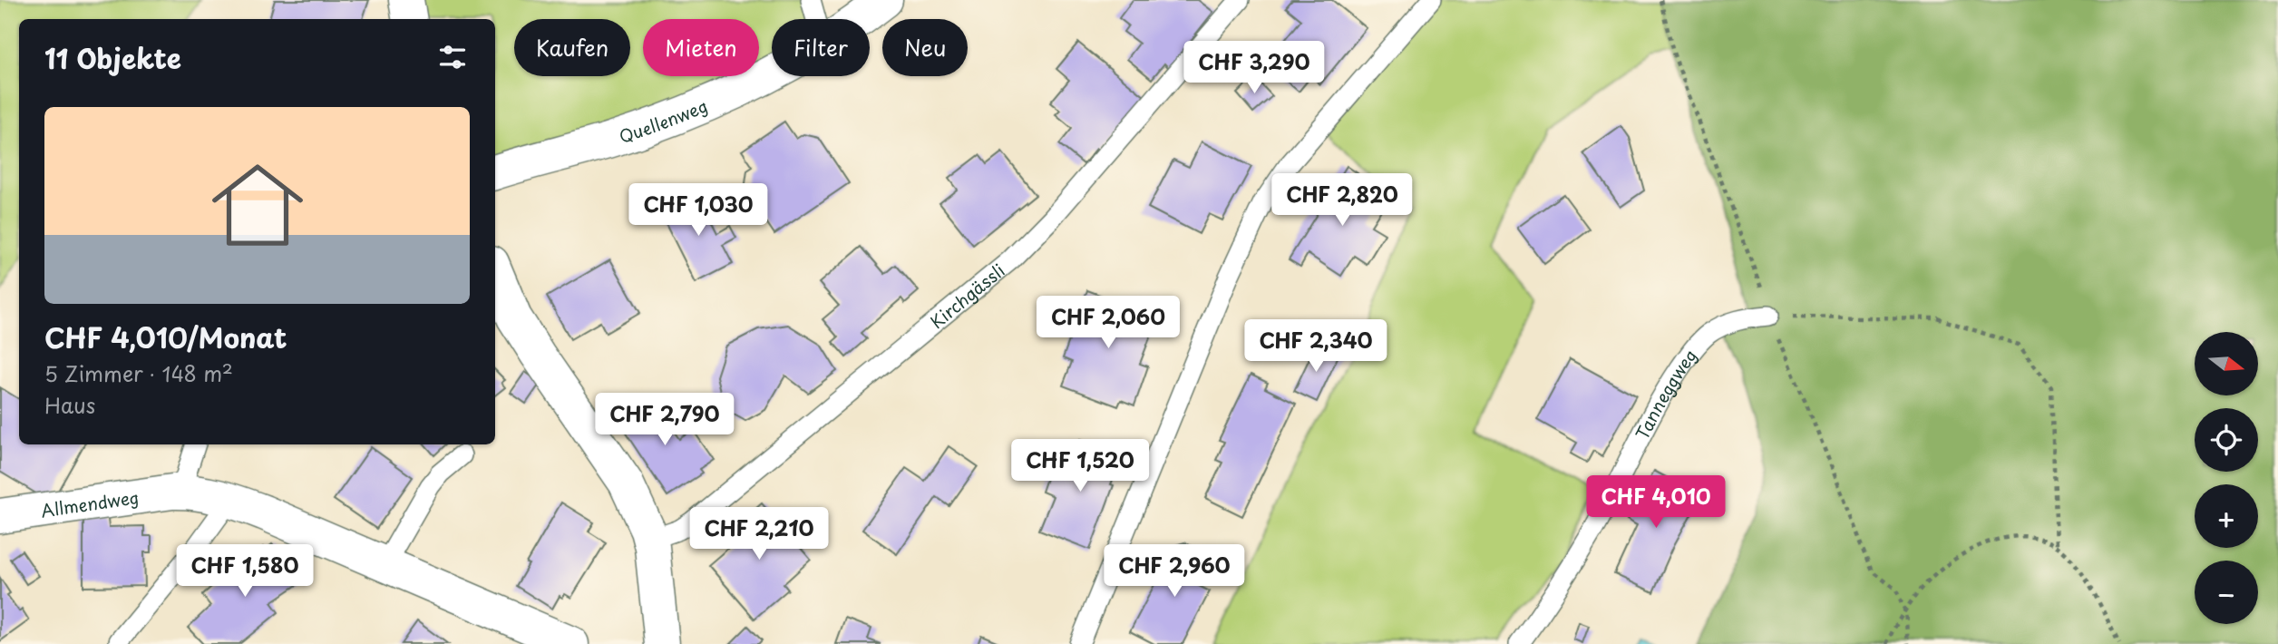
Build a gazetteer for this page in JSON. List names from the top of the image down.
{
  "streets": {
    "street": ["Quellenweg", "Allmendweg"],
    "lane": ["Kirchgässli", "Tanneggweg"]
  },
  "north": "right",
  "page": {
    "chip": [
      "Kaufen",
      "Mieten",
      "Filter",
      "Neu"
    ],
    "heading": "11 Objekte",
    "price": [
      "CHF 3,290",
      "CHF 2,820",
      "CHF 1,030",
      "CHF 2,060",
      "CHF 2,340",
      "CHF 2,790",
      "CHF 1,520",
      "CHF 4,010",
      "CHF 2,210",
      "CHF 1,580",
      "CHF 2,960"
    ],
    "list": [
      {
        "name": "CHF 4,010/Monat",
        "note": "5 Zimmer · 148 m² · Haus"
      }
    ],
    "map_buttons": ["+", "−"]
  }
}
